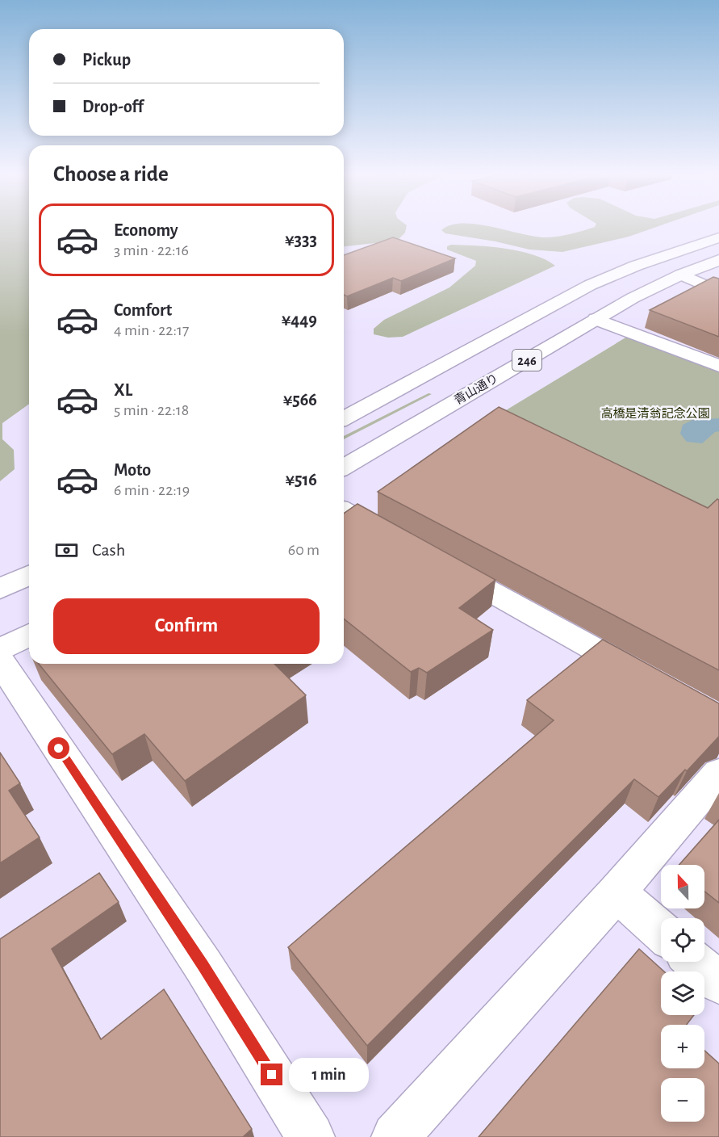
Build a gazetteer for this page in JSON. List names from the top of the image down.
{
  "streets": {
    "main road": ["246", "青山通り"]
  },
  "parks": ["高橋是清翁記念公園"],
  "north": "top",
  "page": {
    "banner": ["Pickup", "Drop-off"],
    "heading": "Choose a ride",
    "list": [
      {
        "name": "Economy",
        "note": "3 min · 22:16",
        "value": "¥333"
      },
      {
        "name": "Comfort",
        "note": "4 min · 22:17",
        "value": "¥449"
      },
      {
        "name": "XL",
        "note": "5 min · 22:18",
        "value": "¥566"
      },
      {
        "name": "Moto",
        "note": "6 min · 22:19",
        "value": "¥516"
      }
    ],
    "pay": ["Cash", "60 m"],
    "buttons": "Confirm",
    "map_buttons": ["+", "−"],
    "bubble": "1 min"
  }
}
